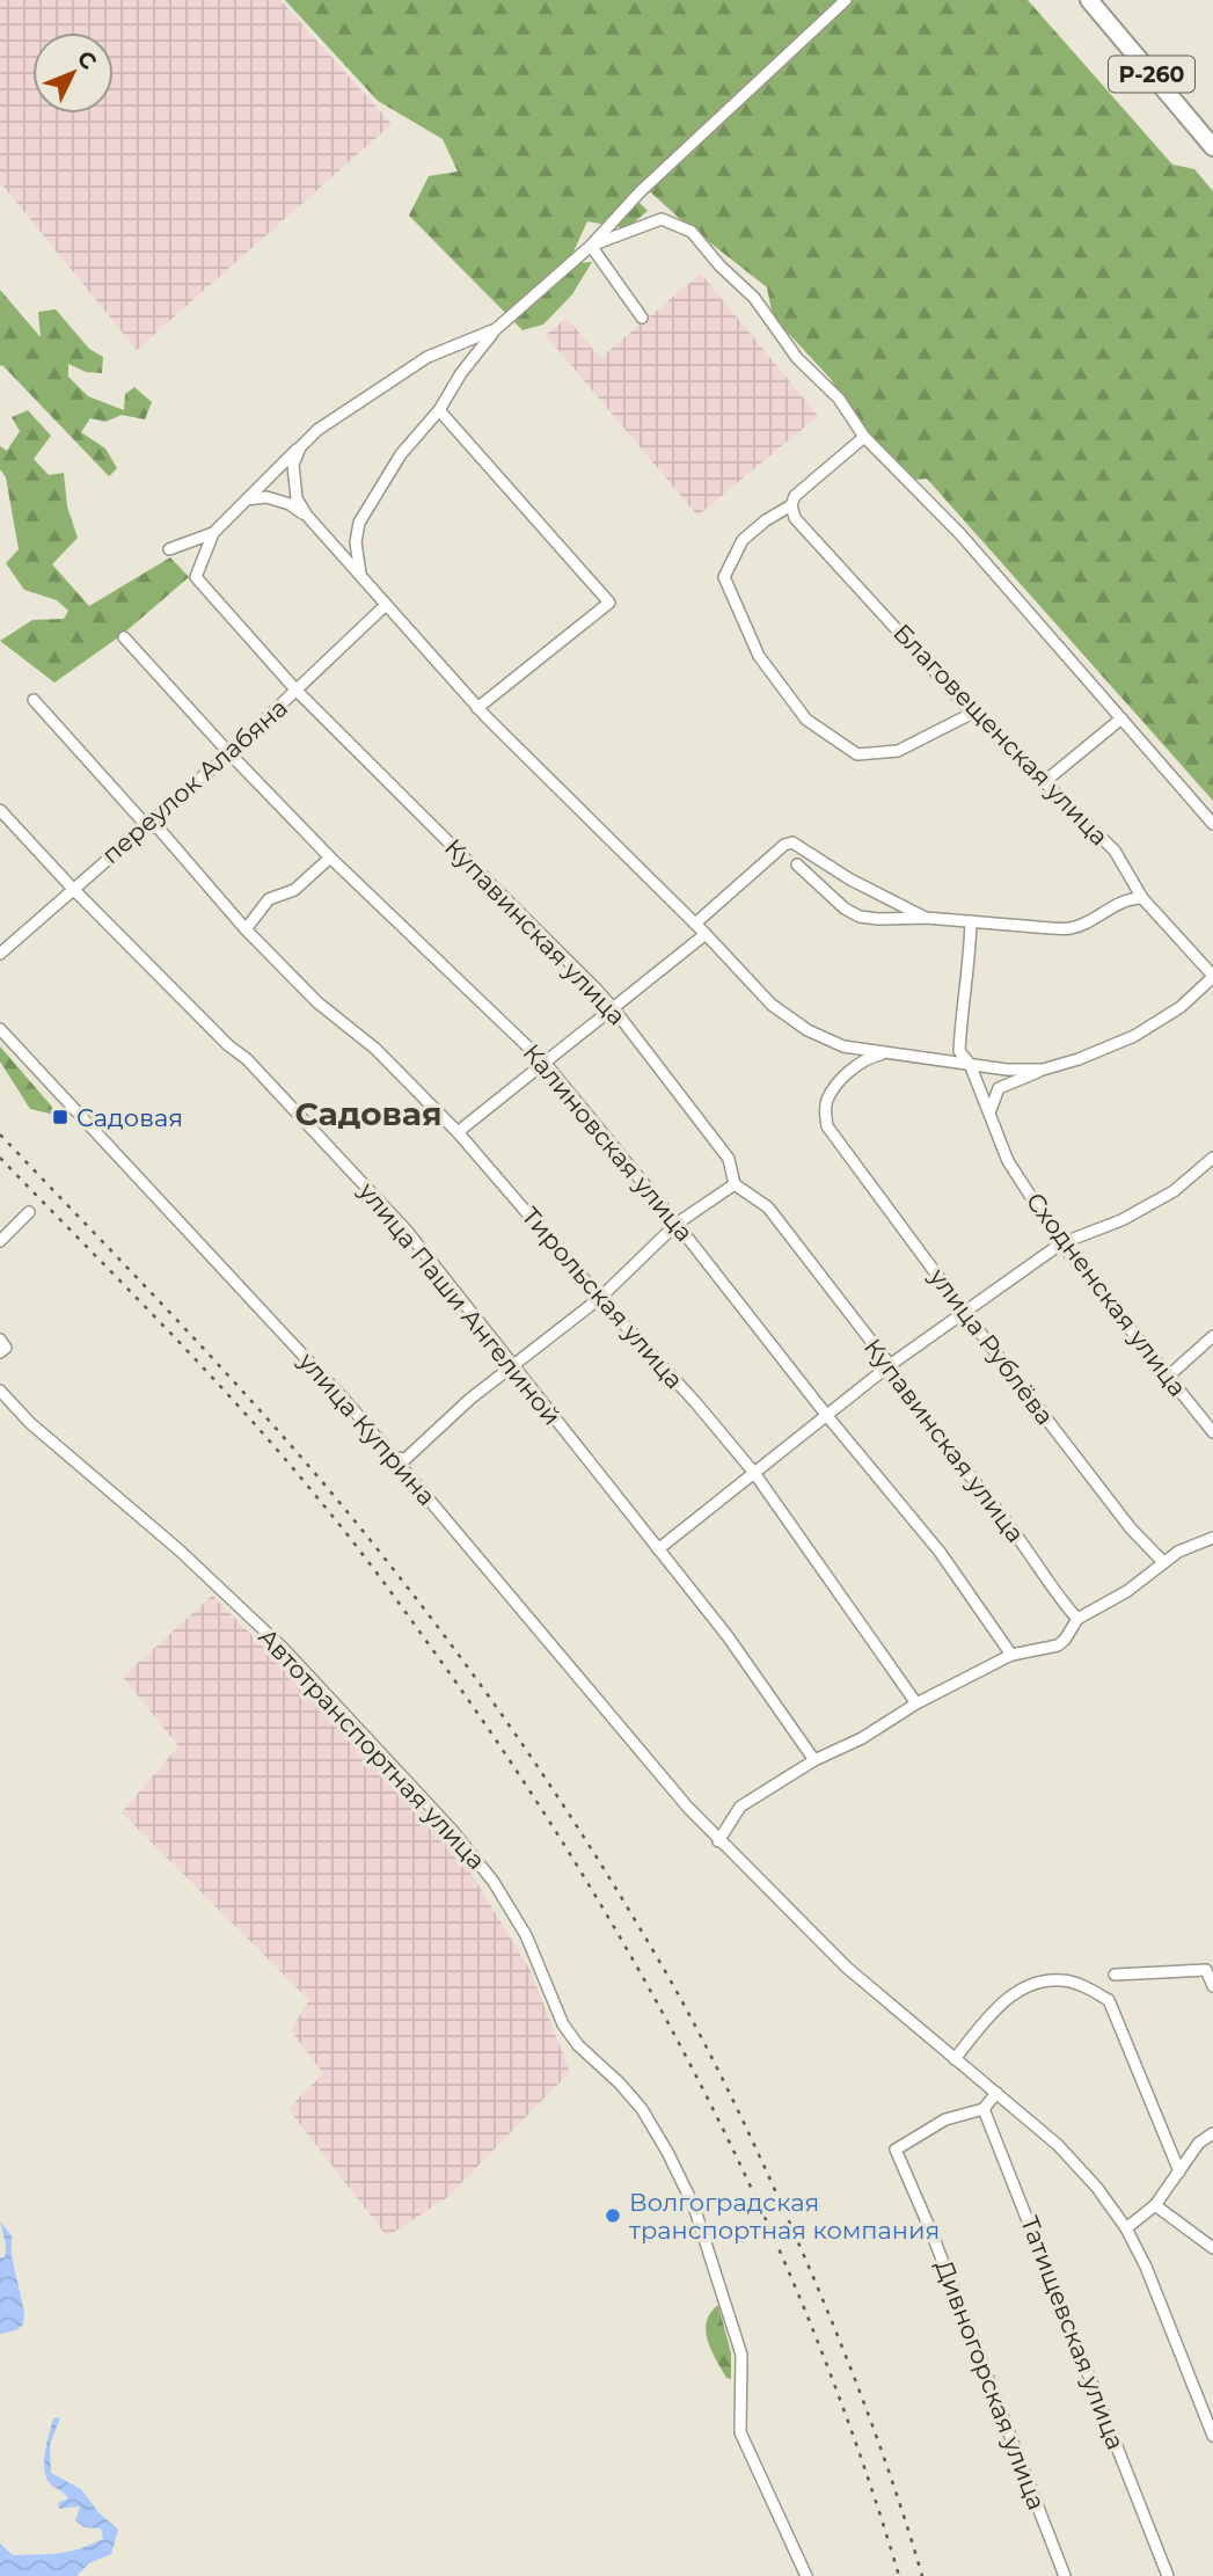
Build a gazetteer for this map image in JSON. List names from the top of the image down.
{
  "streets": {
    "highway": ["Р-260"],
    "street": [
      "Благовещенская улица",
      "переулок Алабяна",
      "Купавинская улица",
      "Калиновская улица",
      "Сходненская улица",
      "Тирольская улица",
      "улица Паши Ангелиной",
      "улица Рублёва",
      "улица Куприна",
      "Автотранспортная улица",
      "Татищевская улица",
      "Дивногорская улица"
    ]
  },
  "crossings": [
    ["переулок Алабяна", "Купавинская улица"],
    ["переулок Алабяна", "Калиновская улица"],
    ["переулок Алабяна", "Тирольская улица"],
    ["переулок Алабяна", "улица Паши Ангелиной"],
    ["Татищевская улица", "Дивногорская улица"]
  ],
  "districts": ["Садовая"],
  "places": {
    "transit": ["Садовая"],
    "other": ["Волгоградская транспортная компания"]
  },
  "north": "top right"
}
